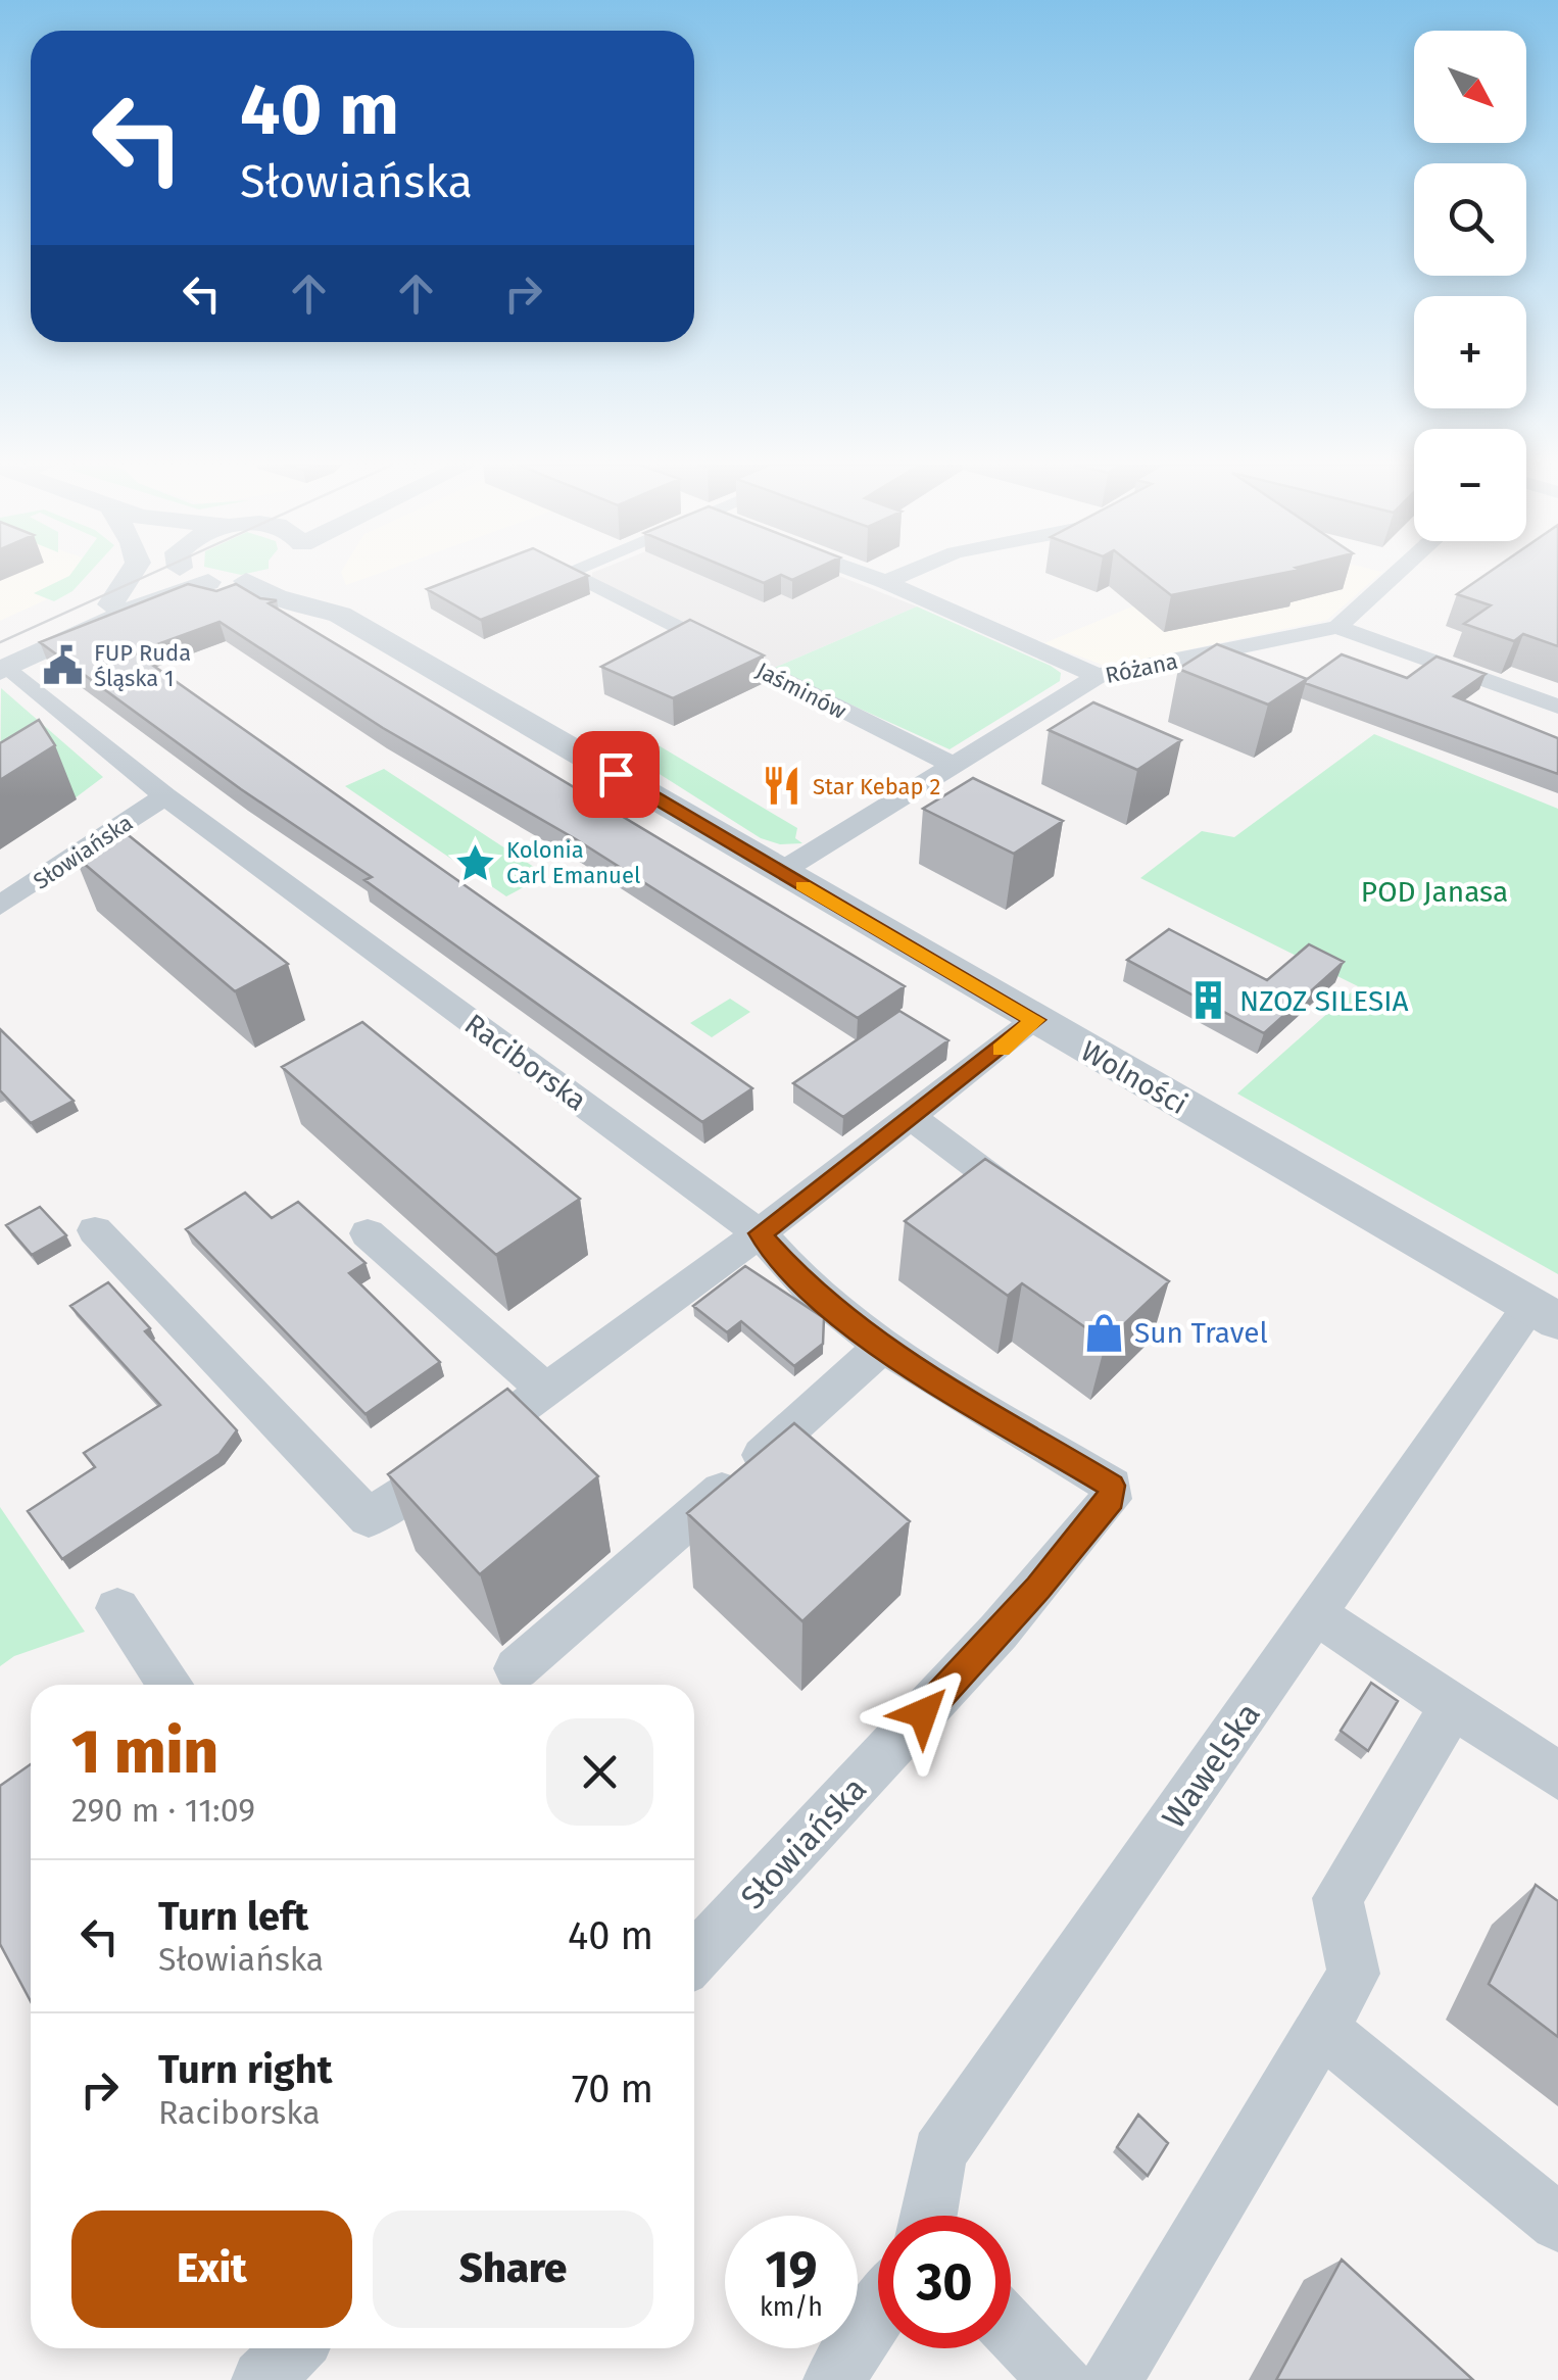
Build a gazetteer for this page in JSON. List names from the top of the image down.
{
  "streets": {
    "street": [
      "Różana",
      "Jaśminów",
      "Słowiańska",
      "Raciborska",
      "Wolności",
      "Wawelska"
    ]
  },
  "crossings": [
    ["Różana", "Jaśminów"],
    ["Różana", "Wolności"],
    ["Słowiańska", "Raciborska"],
    ["Wolności", "Wawelska"]
  ],
  "parks": ["POD Janasa"],
  "places": {
    "public building": ["FUP Ruda Śląska 1"],
    "restaurant": ["Star Kebap 2"],
    "place": ["Kolonia Carl Emanuel"],
    "building": ["NZOZ SILESIA"],
    "shop": ["Sun Travel"]
  },
  "north": "bottom right",
  "page": {
    "map_buttons": ["+", "−"],
    "turn": ["40 m", "Słowiańska"],
    "heading": ["1 min", "290 m · 11:09"],
    "list": [
      {
        "name": "Turn left",
        "note": "Słowiańska",
        "value": "40 m"
      },
      {
        "name": "Turn right",
        "note": "Raciborska",
        "value": "70 m"
      }
    ],
    "buttons": ["Exit", "Share"],
    "speed": "19 km/h",
    "limit": "30"
  }
}
